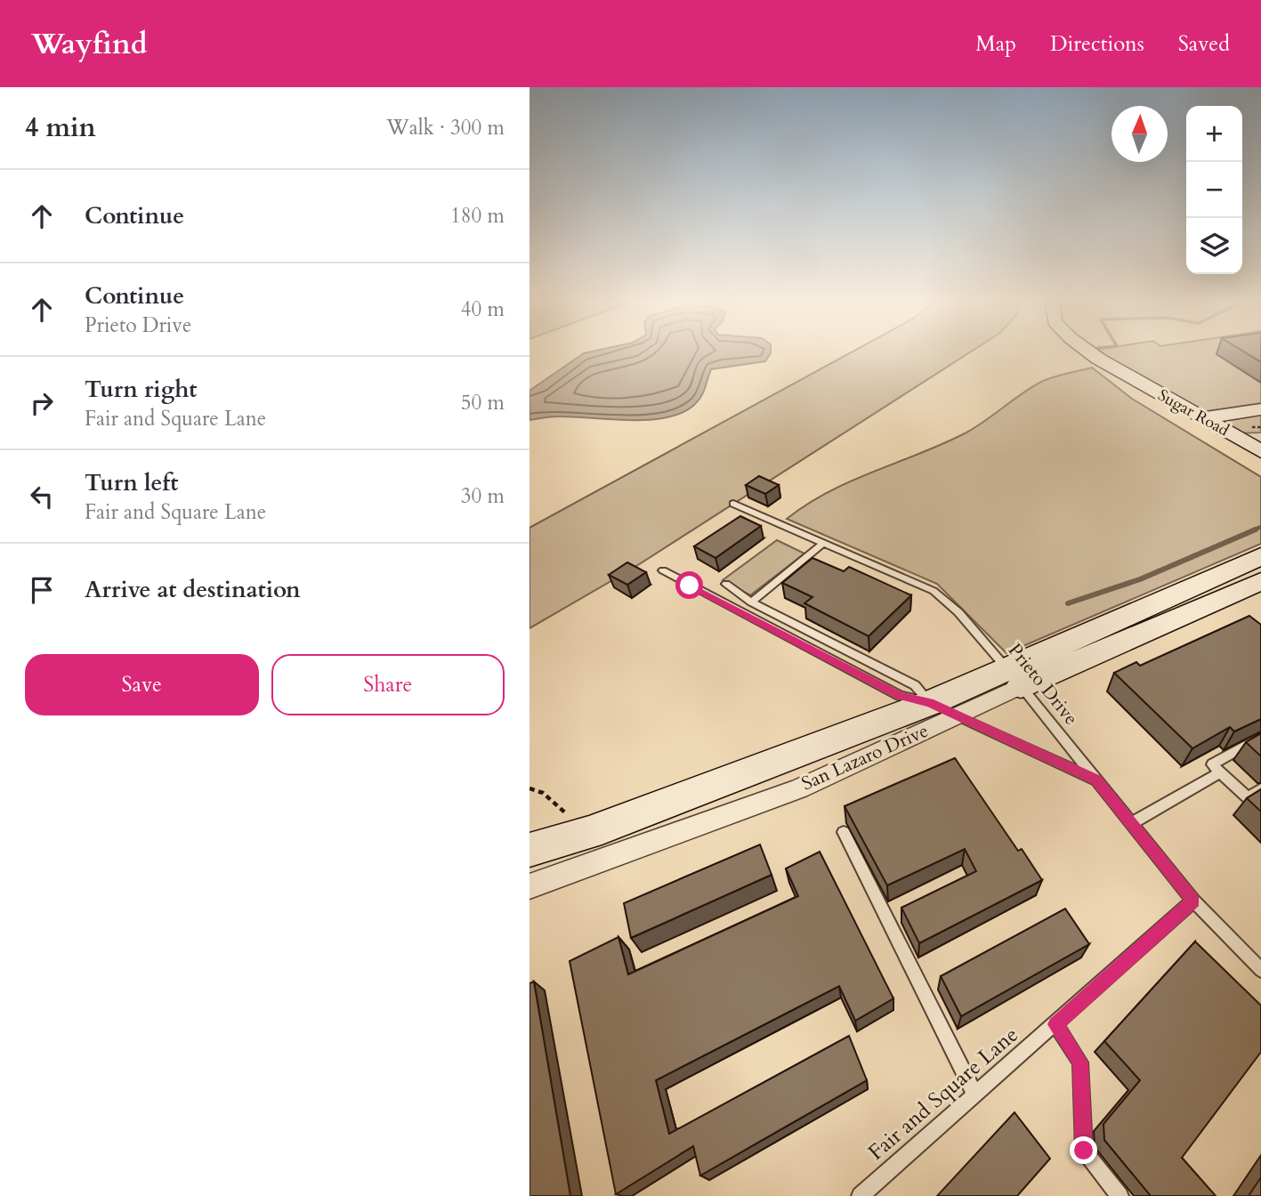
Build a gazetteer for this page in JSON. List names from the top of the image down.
{
  "streets": {
    "street": ["Sugar Road", "San Lazaro Drive"],
    "lane": ["Prieto Drive", "Fair and Square Lane"]
  },
  "crossings": [
    ["Prieto Drive", "San Lazaro Drive"],
    ["Prieto Drive", "Fair and Square Lane"]
  ],
  "north": "top",
  "page": {
    "header": "Wayfind",
    "nav": ["Map", "Directions", "Saved"],
    "heading": ["4 min", "Walk · 300 m"],
    "map_buttons": ["+", "−"],
    "list": [
      ["Continue", "180 m"],
      ["Continue", "Prieto Drive", "40 m"],
      ["Turn right", "Fair and Square Lane", "50 m"],
      ["Turn left", "Fair and Square Lane", "30 m"],
      "Arrive at destination"
    ],
    "buttons": ["Save", "Share"]
  }
}
